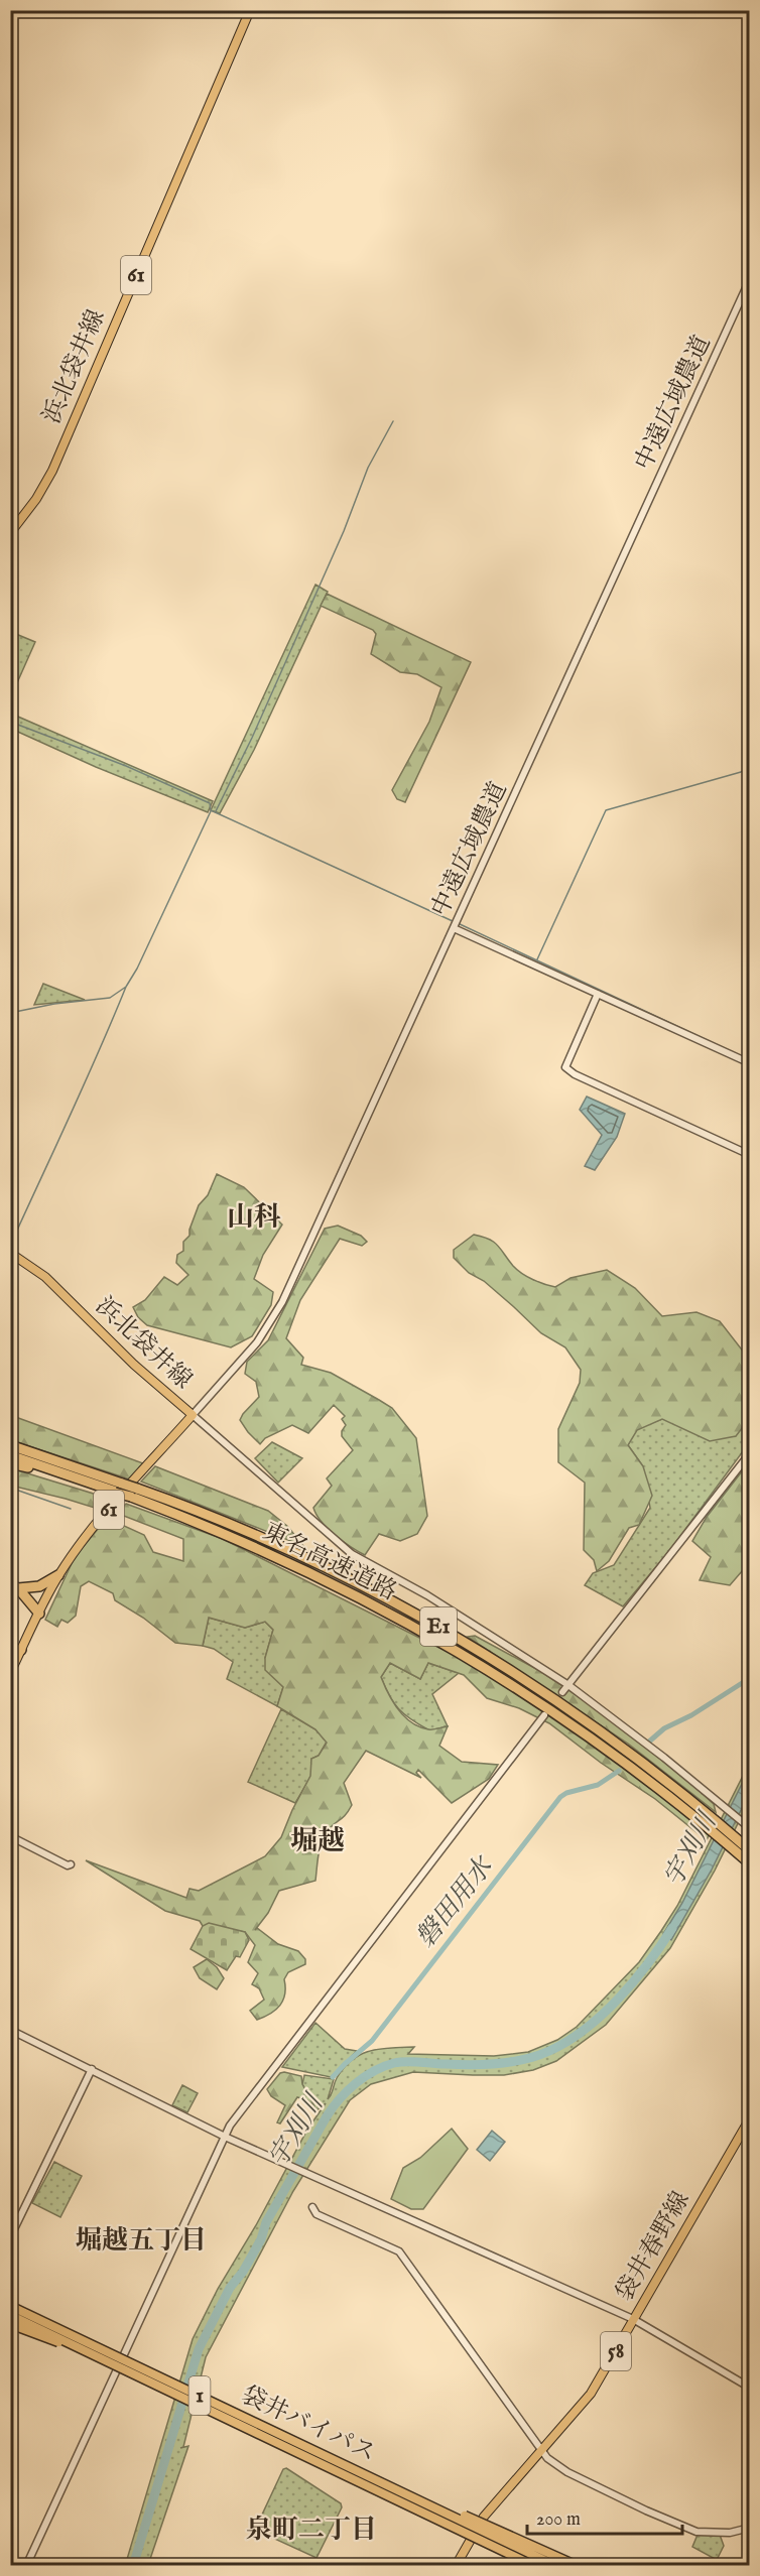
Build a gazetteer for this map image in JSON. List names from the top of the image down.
{
  "streets": {
    "highway": [
      "東名高速道路",
      "E1",
      "1",
      "袋井バイパス"
    ],
    "main road": [
      "61",
      "浜北袋井線",
      "袋井春野線",
      "58"
    ],
    "street": ["中遠広域農道"]
  },
  "crossings": [
    ["浜北袋井線", "中遠広域農道"]
  ],
  "districts": [
    "山科",
    "堀越",
    "堀越五丁目",
    "泉町二丁目"
  ],
  "water": ["宇刈川", "磐田用水"],
  "scale_bar": "200 m"
}
